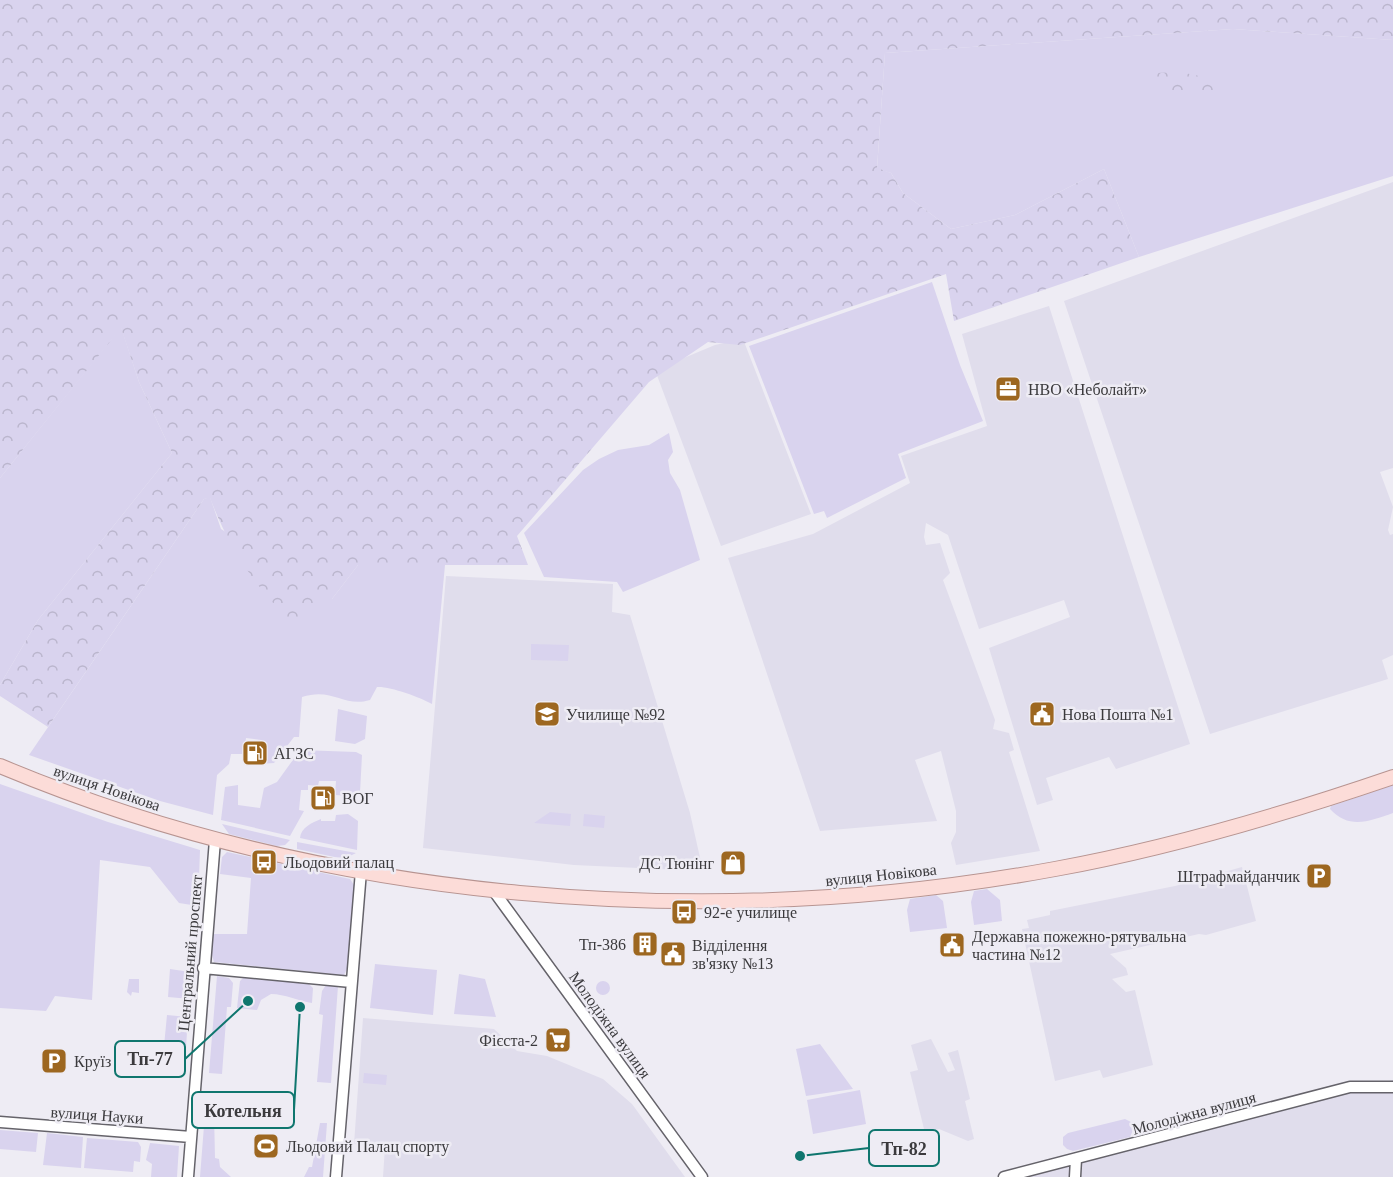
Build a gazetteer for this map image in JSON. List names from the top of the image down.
{
  "streets": {
    "main road": ["вулиця Новікова"],
    "street": ["Центральний проспект", "Молодіжна вулиця", "вулиця Науки"]
  },
  "crossings": [
    ["вулиця Новікова", "Центральний проспект"],
    ["вулиця Новікова", "Молодіжна вулиця"],
    ["Центральний проспект", "вулиця Науки"]
  ],
  "places": {
    "office": ["НВО «Неболайт»"],
    "school or university": ["Училище №92"],
    "public building": ["Нова Пошта №1", "Державна пожежно-рятувальна частина №12", "Відділення зв'язку №13"],
    "fuel station": ["АГЗС", "ВОГ"],
    "bus stop": ["Льодовий палац", "92-е училище"],
    "shop": ["ДС Тюнінг"],
    "parking": ["Штрафмайданчик", "Круїз"],
    "building": ["Тп-386"],
    "other": ["Тп-77", "Котельня", "Тп-82"],
    "supermarket": ["Фiєста-2"],
    "sports": ["Льодовий Палац спорту"]
  }
}
